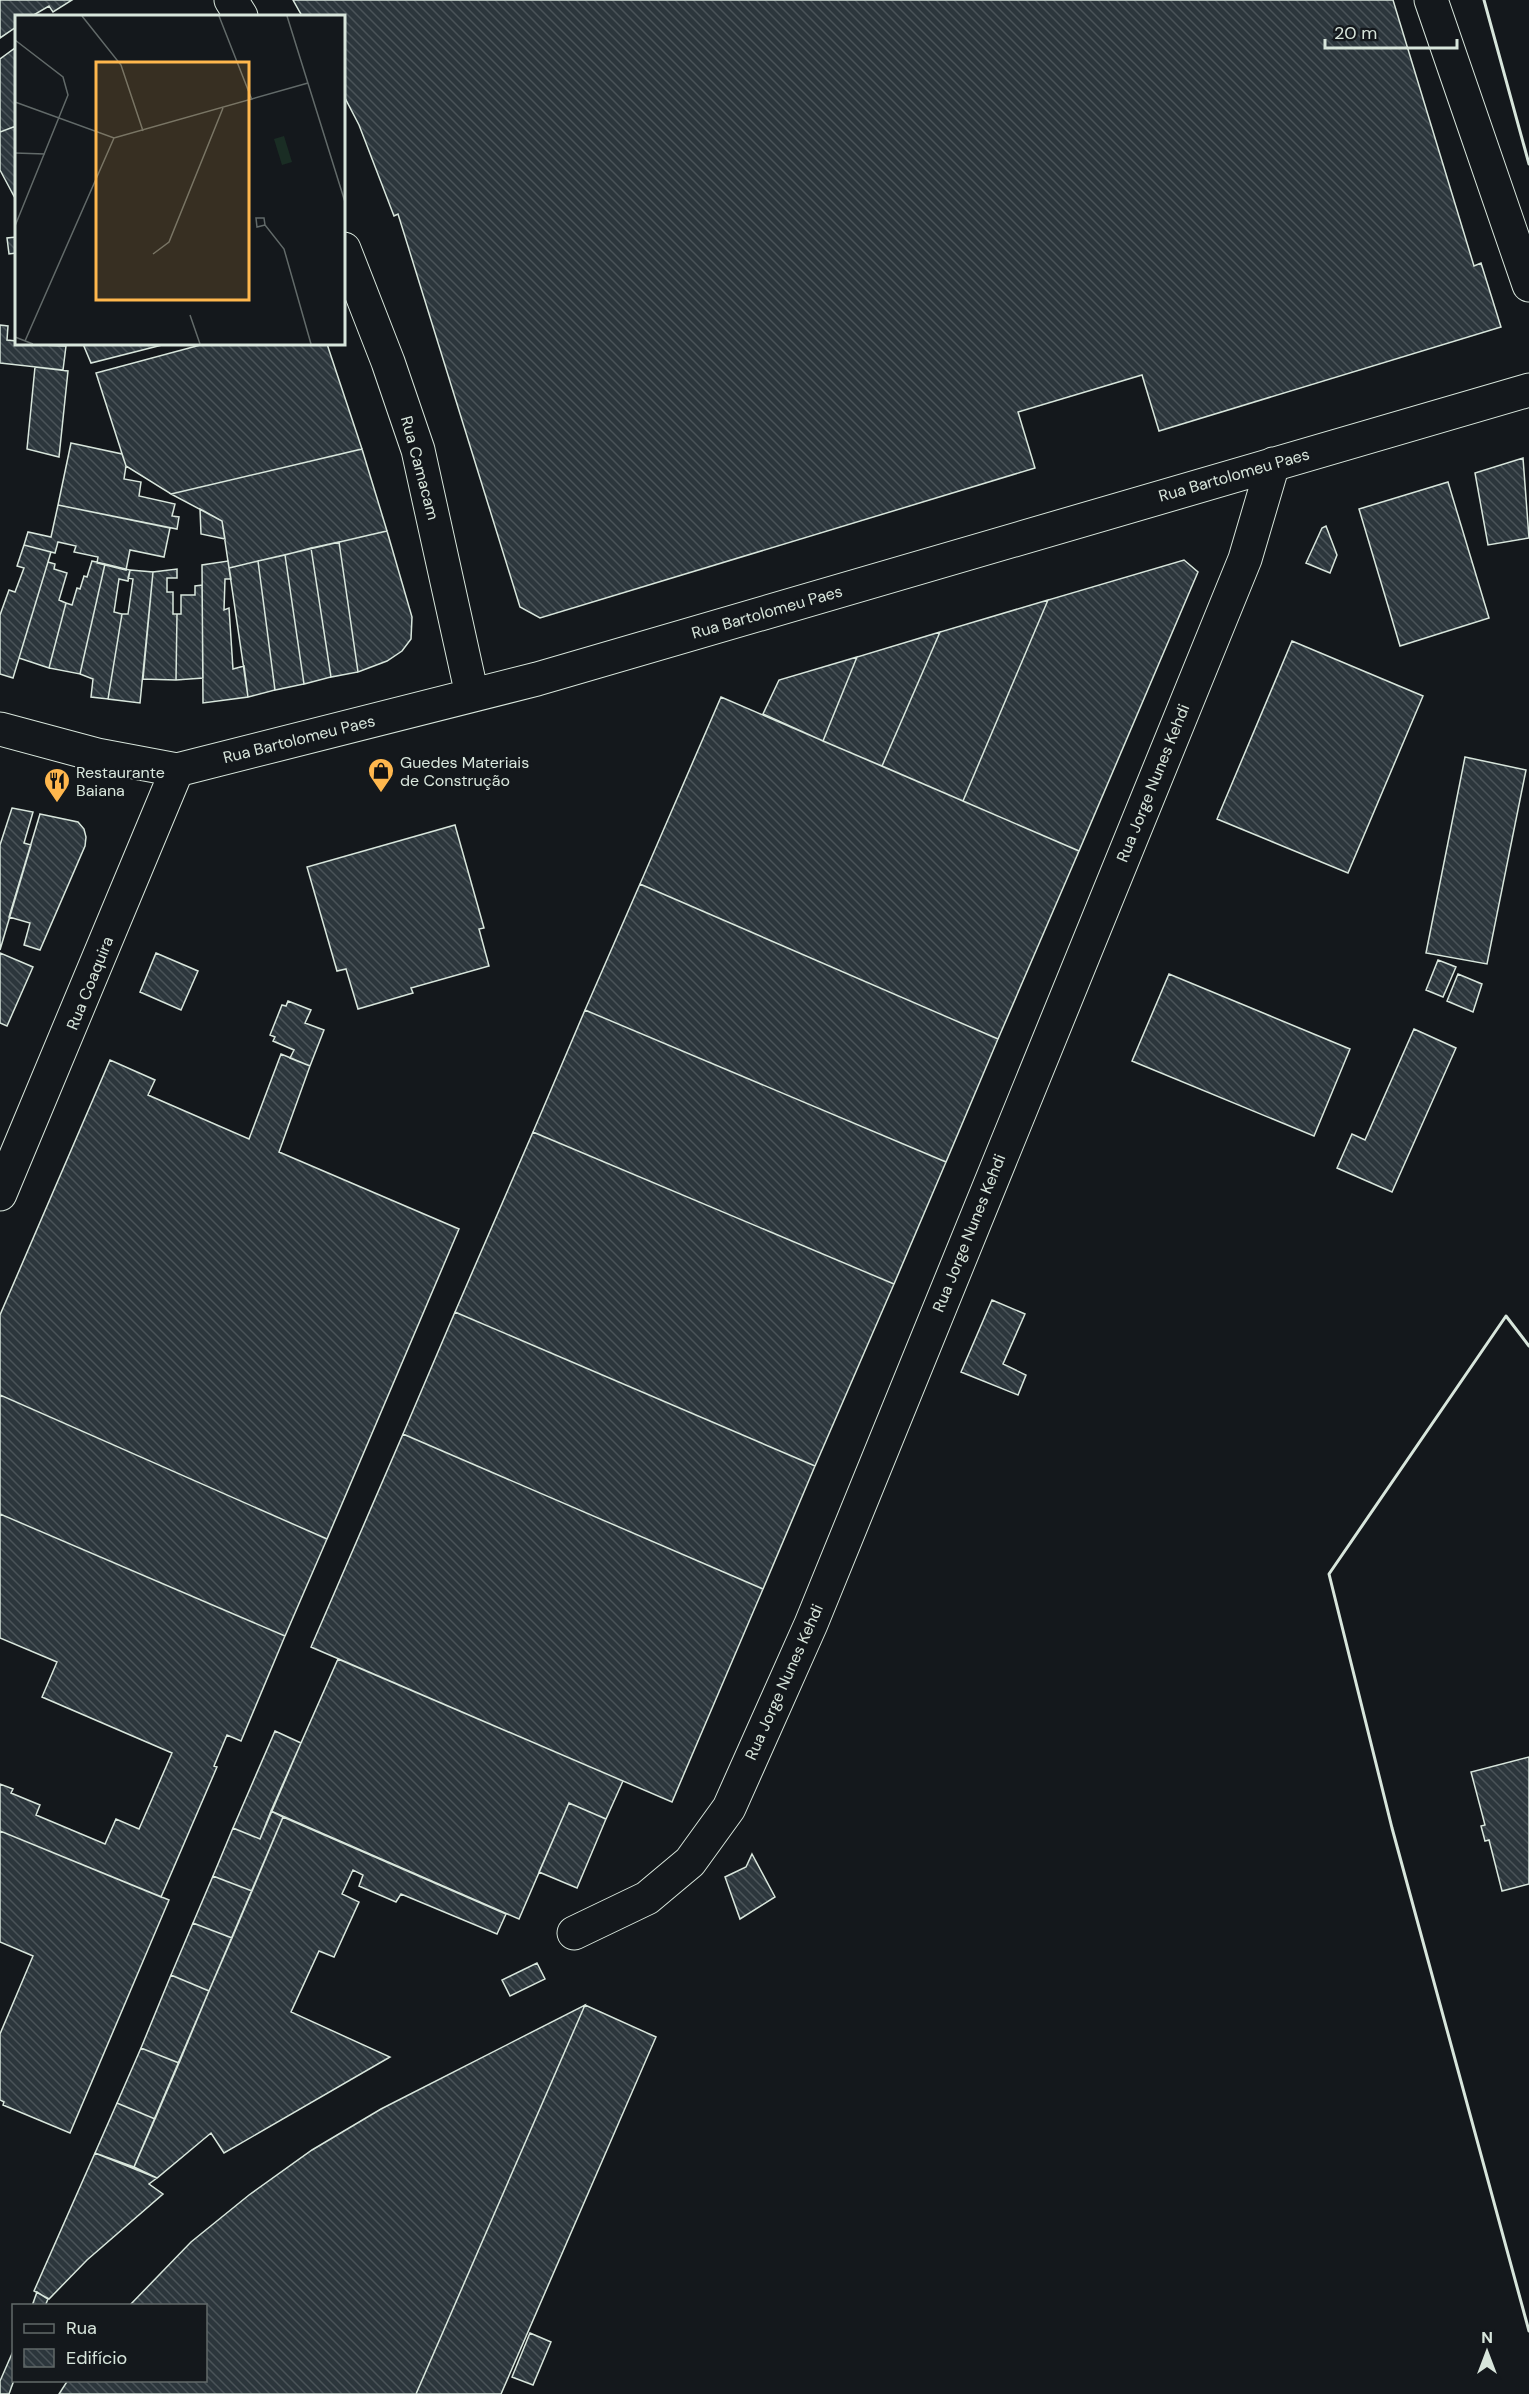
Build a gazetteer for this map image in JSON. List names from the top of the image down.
{
  "streets": {
    "street": [
      "Rua Camacam",
      "Rua Bartolomeu Paes",
      "Rua Jorge Nunes Kehdi",
      "Rua Coaquira"
    ]
  },
  "crossings": [
    ["Rua Camacam", "Rua Bartolomeu Paes"],
    ["Rua Bartolomeu Paes", "Rua Jorge Nunes Kehdi"],
    ["Rua Bartolomeu Paes", "Rua Coaquira"]
  ],
  "places": {
    "shop": ["Guedes Materiais de Construção"],
    "restaurant": ["Restaurante Baiana"]
  },
  "legend": ["Rua", "Edifício"],
  "scale_bar": "20 m",
  "north": "top"
}
